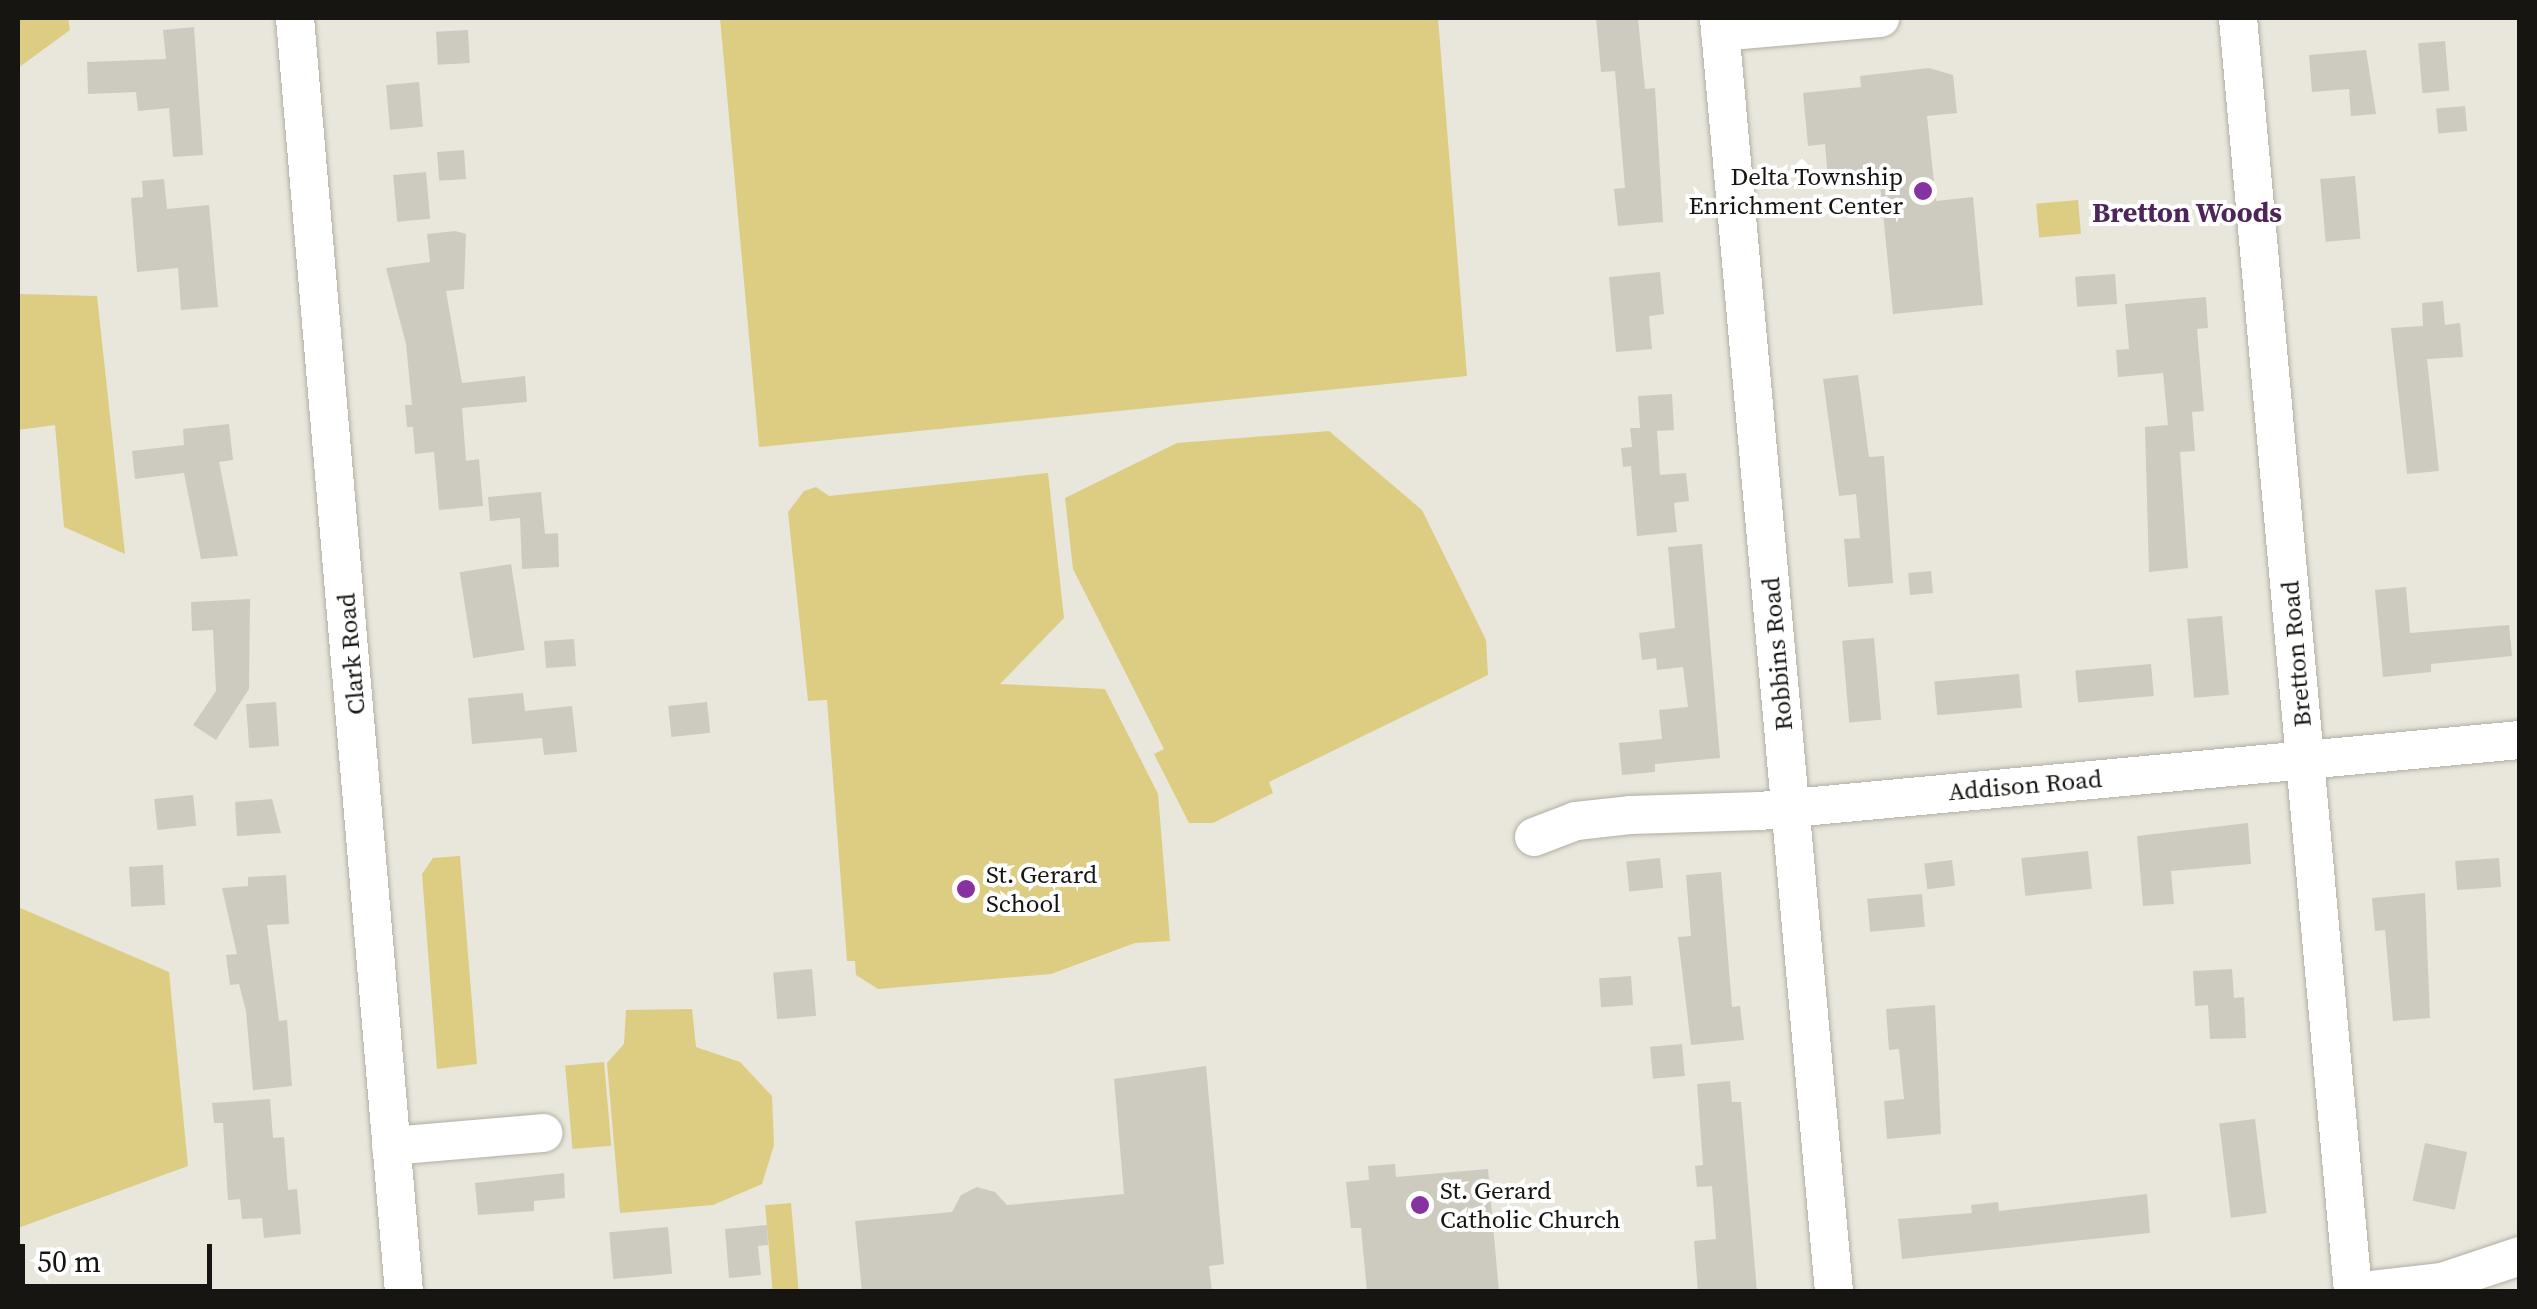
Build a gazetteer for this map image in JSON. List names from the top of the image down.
{
  "streets": {
    "street": [
      "Clark Road",
      "Robbins Road",
      "Bretton Road",
      "Addison Road"
    ]
  },
  "crossings": [
    ["Robbins Road", "Addison Road"],
    ["Bretton Road", "Addison Road"]
  ],
  "districts": ["Bretton Woods"],
  "places": ["Delta Township Enrichment Center", "St. Gerard School", "St. Gerard Catholic Church"],
  "scale_bar": "50 m"
}
